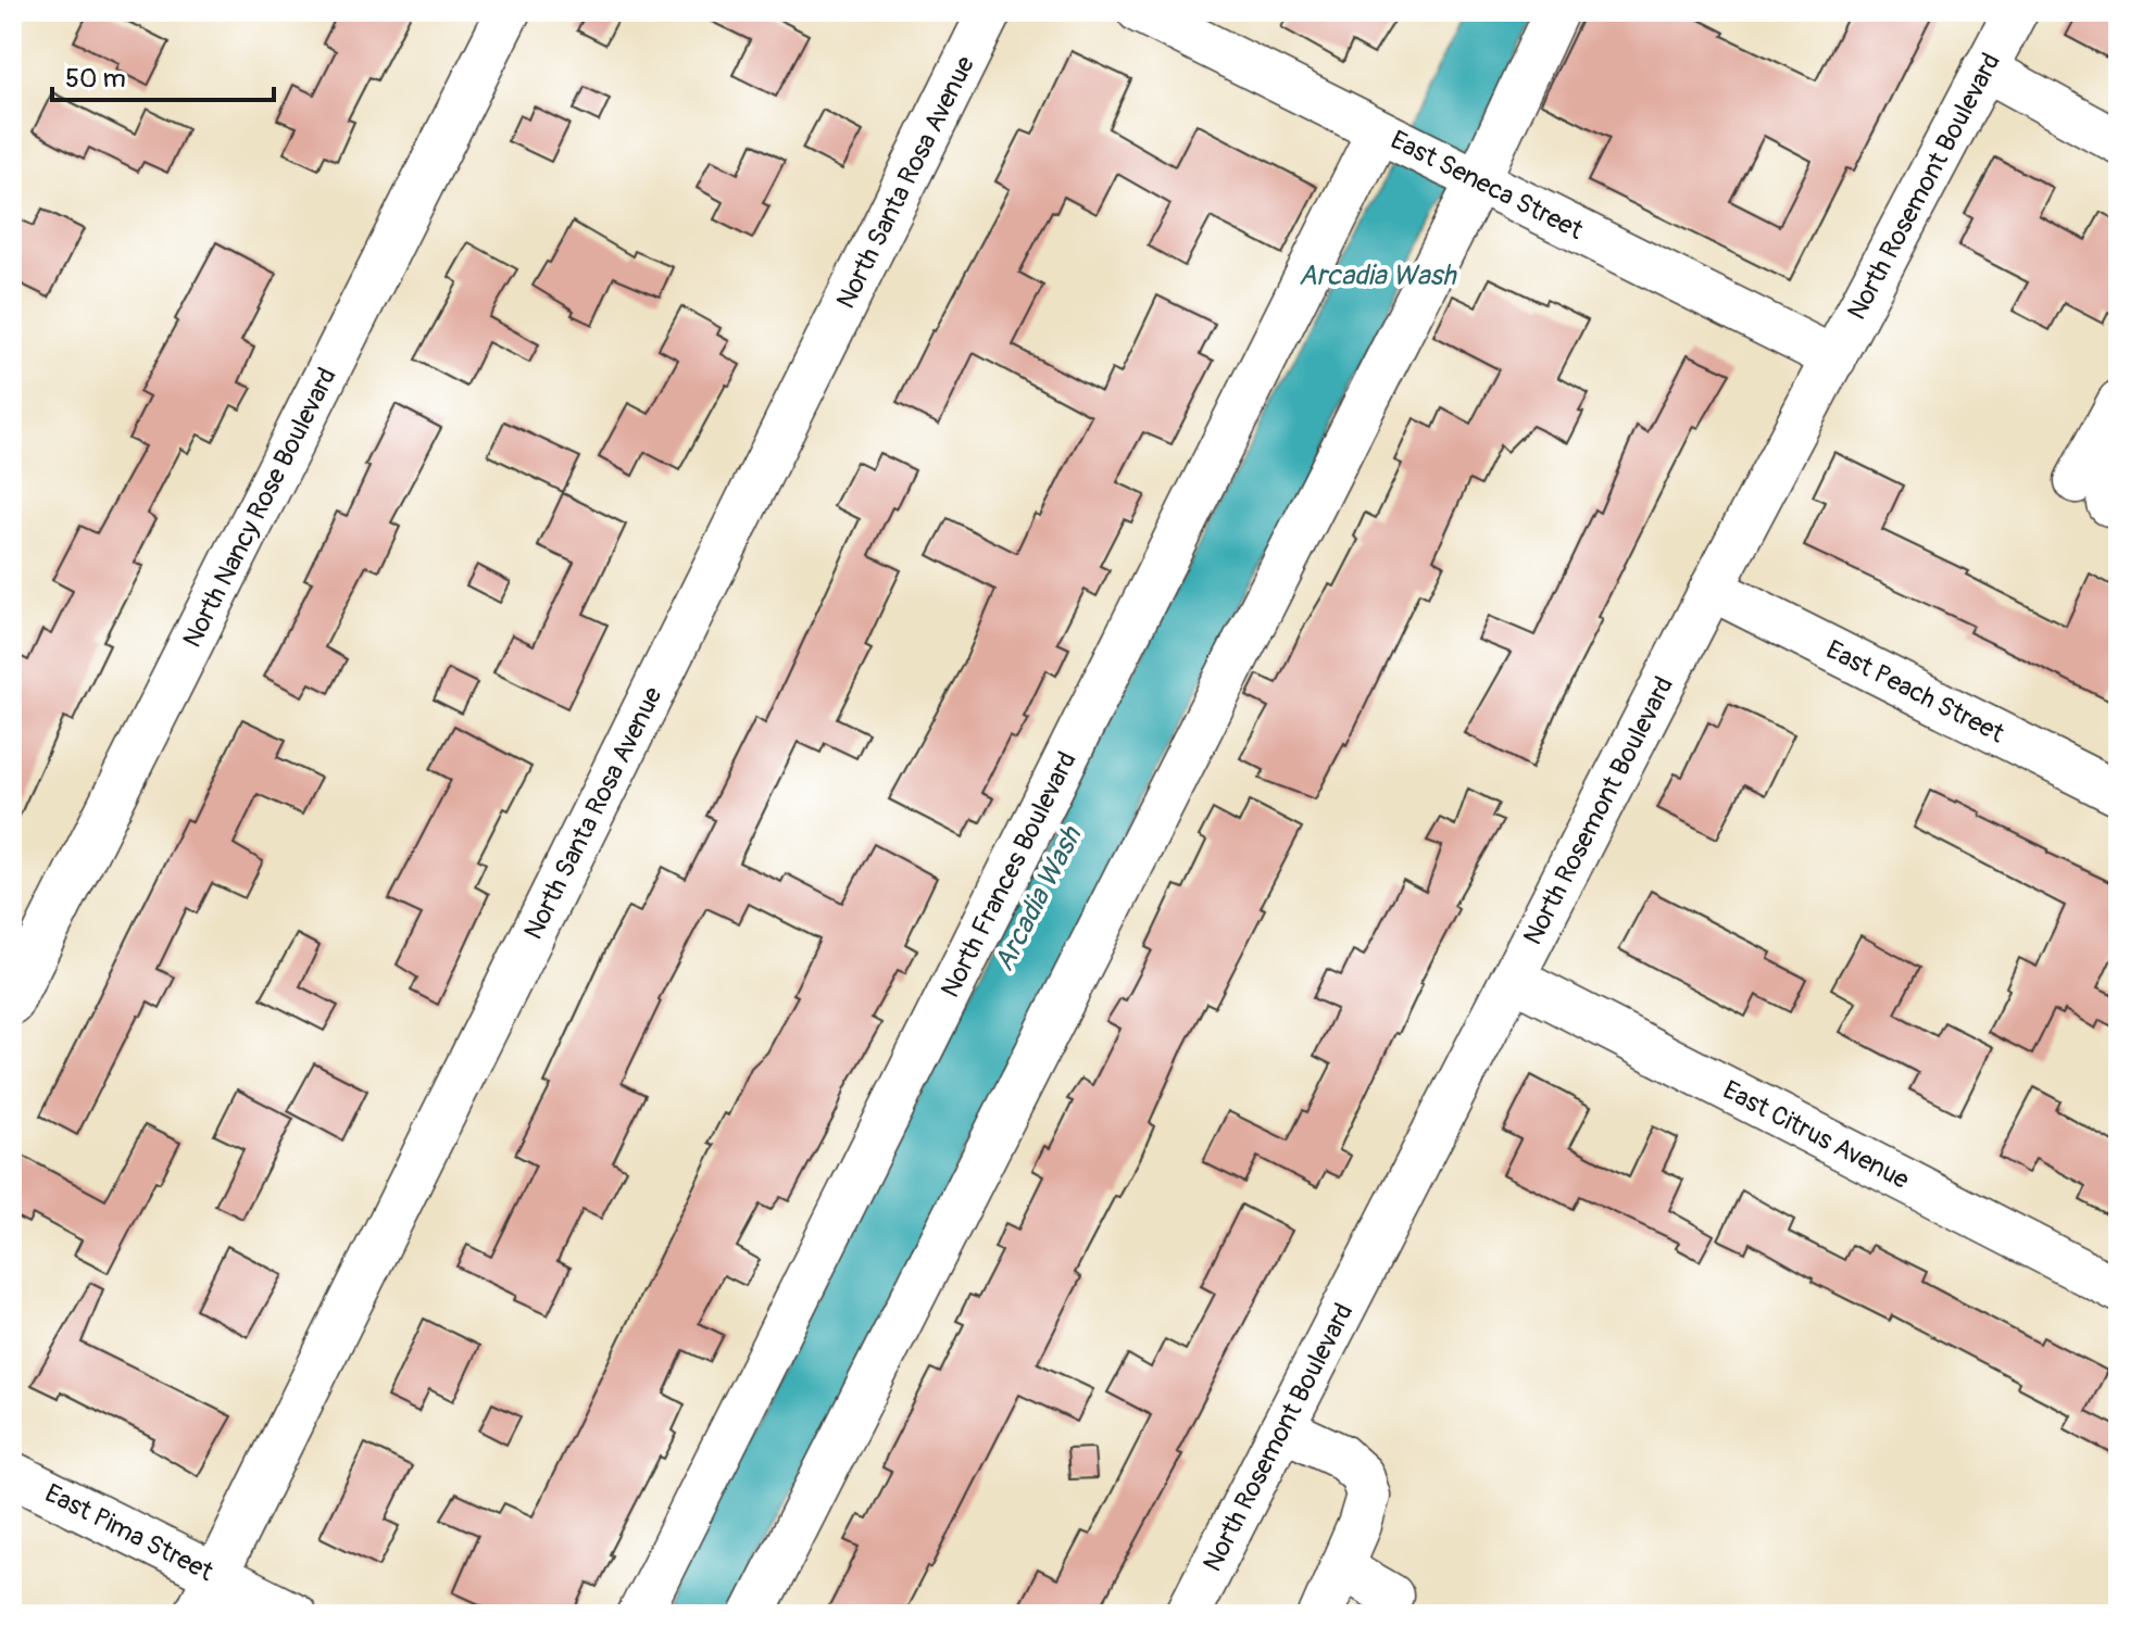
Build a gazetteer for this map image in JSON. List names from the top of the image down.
{
  "streets": {
    "street": [
      "North Santa Rosa Avenue",
      "East Seneca Street",
      "North Rosemont Boulevard",
      "North Nancy Rose Boulevard",
      "East Peach Street",
      "North Frances Boulevard",
      "East Citrus Avenue",
      "East Pima Street"
    ]
  },
  "crossings": [
    ["North Santa Rosa Avenue", "East Pima Street"],
    ["East Seneca Street", "North Rosemont Boulevard"],
    ["East Seneca Street", "North Frances Boulevard"],
    ["North Rosemont Boulevard", "East Peach Street"],
    ["North Rosemont Boulevard", "East Citrus Avenue"]
  ],
  "water": ["Arcadia Wash"],
  "scale_bar": "50 m"
}
